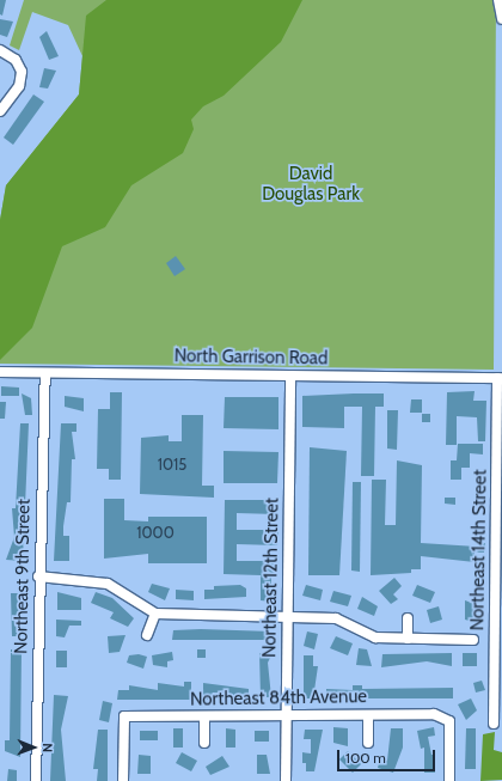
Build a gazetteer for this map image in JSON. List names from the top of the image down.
{
  "streets": {
    "street": [
      "North Garrison Road",
      "Northeast 14th Street",
      "Northeast 9th Street",
      "Northeast 12th Street",
      "Northeast 84th Avenue"
    ]
  },
  "crossings": [
    ["North Garrison Road", "Northeast 14th Street"],
    ["North Garrison Road", "Northeast 9th Street"],
    ["North Garrison Road", "Northeast 12th Street"],
    ["Northeast 12th Street", "Northeast 84th Avenue"]
  ],
  "parks": ["David Douglas Park"],
  "house_numbers": ["1015", "1000"],
  "scale_bar": "100 m",
  "north": "right"
}
